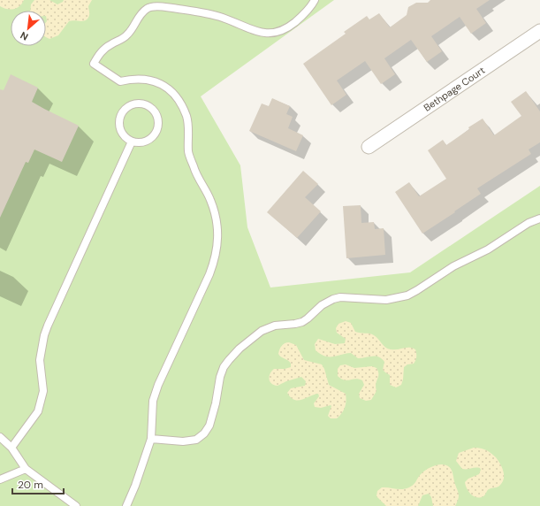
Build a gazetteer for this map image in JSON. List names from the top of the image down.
{
  "streets": {
    "street": ["Bethpage Court"]
  },
  "scale_bar": "20 m",
  "north": "bottom left"
}
